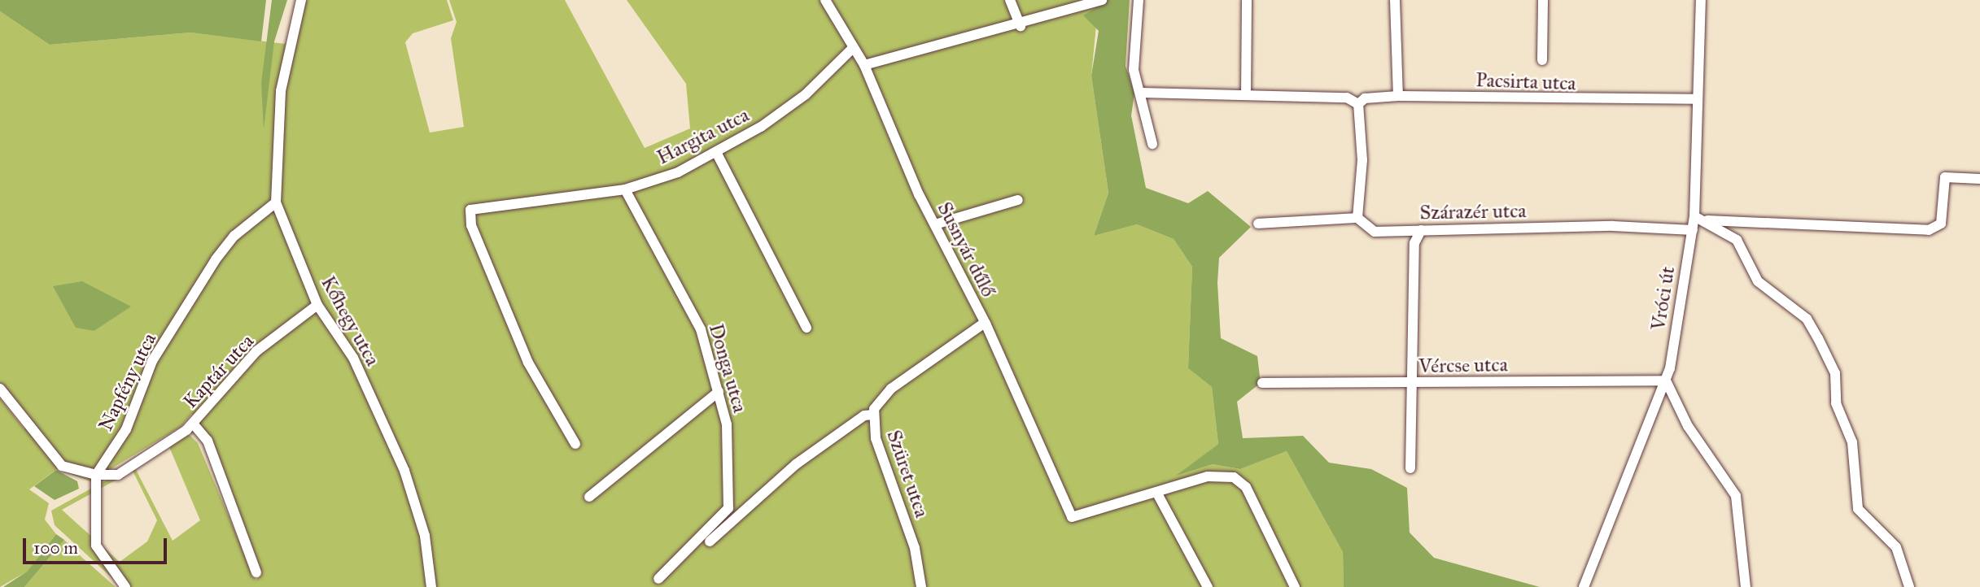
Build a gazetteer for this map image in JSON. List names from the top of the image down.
{
  "streets": {
    "street": [
      "Pacsirta utca",
      "Hargita utca",
      "Szárazér utca",
      "Susnyár dűlő",
      "Vróci út",
      "Kőhegy utca",
      "Vércse utca",
      "Donga utca",
      "Kaptár utca",
      "Napfény utca",
      "Szüret utca"
    ]
  },
  "crossings": [
    ["Pacsirta utca", "Vróci út"],
    ["Hargita utca", "Susnyár dűlő"],
    ["Hargita utca", "Donga utca"],
    ["Szárazér utca", "Vróci út"],
    ["Susnyár dűlő", "Szüret utca"],
    ["Vróci út", "Vércse utca"],
    ["Kőhegy utca", "Kaptár utca"],
    ["Kőhegy utca", "Napfény utca"]
  ],
  "scale_bar": "100 m"
}
